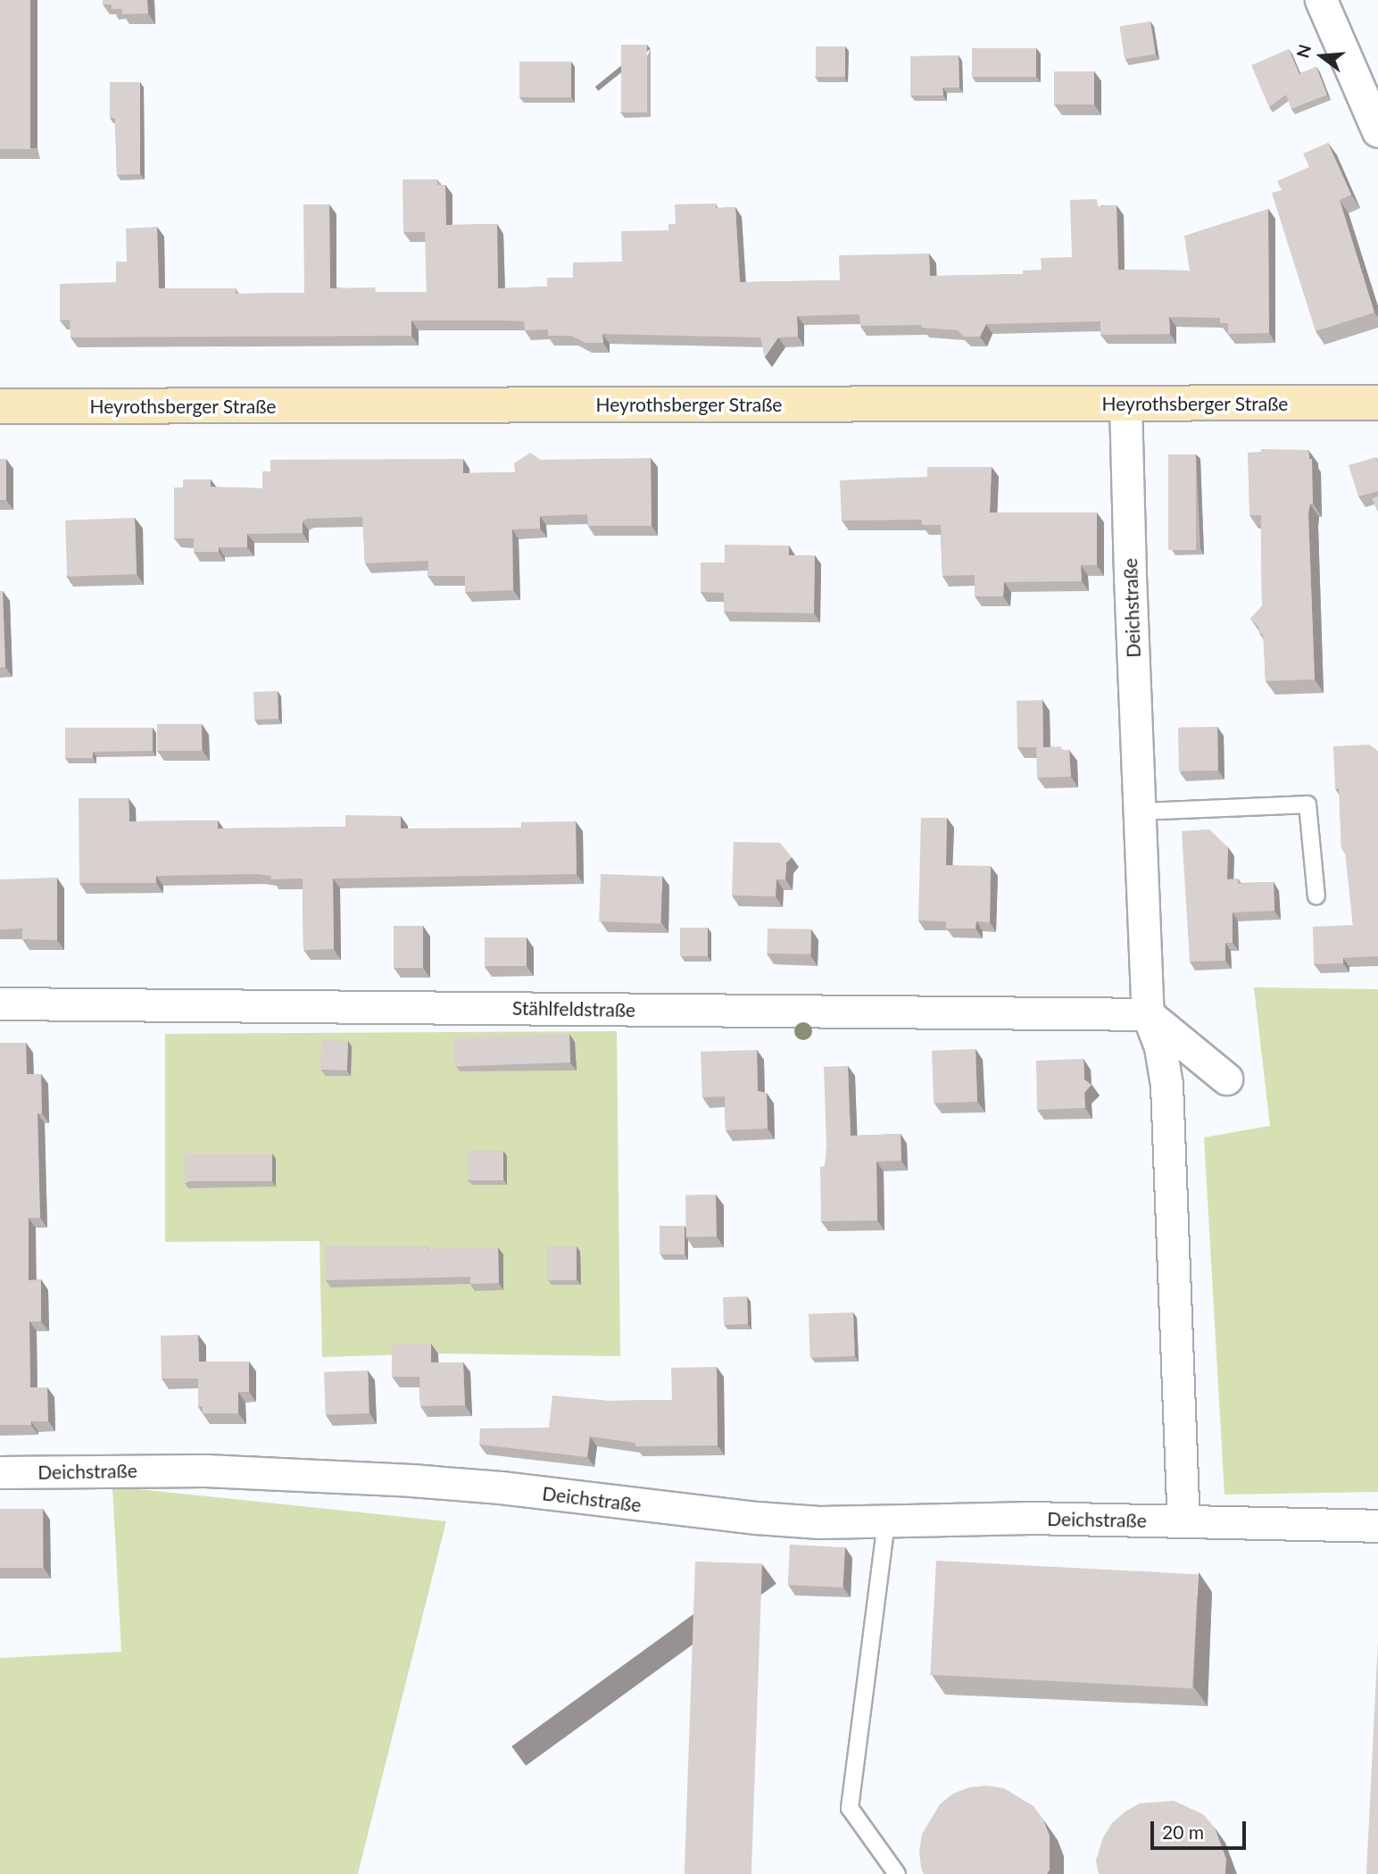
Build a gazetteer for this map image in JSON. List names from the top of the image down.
{
  "streets": {
    "street": ["Heyrothsberger Straße", "Deichstraße", "Stählfeldstraße"]
  },
  "crossings": [
    ["Heyrothsberger Straße", "Deichstraße"],
    ["Deichstraße", "Stählfeldstraße"]
  ],
  "scale_bar": "20 m",
  "north": "left"
}
